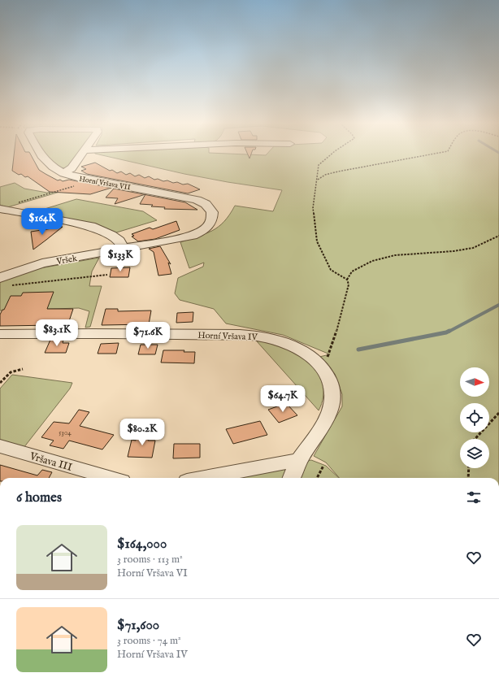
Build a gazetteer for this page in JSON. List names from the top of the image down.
{
  "streets": {
    "street": [
      "Horní Vršava VII",
      "Vršek",
      "Horní Vršava IV",
      "Vršava III"
    ]
  },
  "crossings": [
    ["Horní Vršava VII", "Vršek"]
  ],
  "house_numbers": ["5304"],
  "north": "right",
  "page": {
    "price": [
      "$164K",
      "$133K",
      "$83.1K",
      "$71.6K",
      "$64.7K",
      "$80.2K"
    ],
    "heading": "6 homes",
    "list": [
      {
        "name": "$164,000",
        "note": "3 rooms · 113 m² · Horní Vršava VI"
      },
      {
        "name": "$71,600",
        "note": "3 rooms · 74 m² · Horní Vršava IV"
      }
    ]
  }
}
